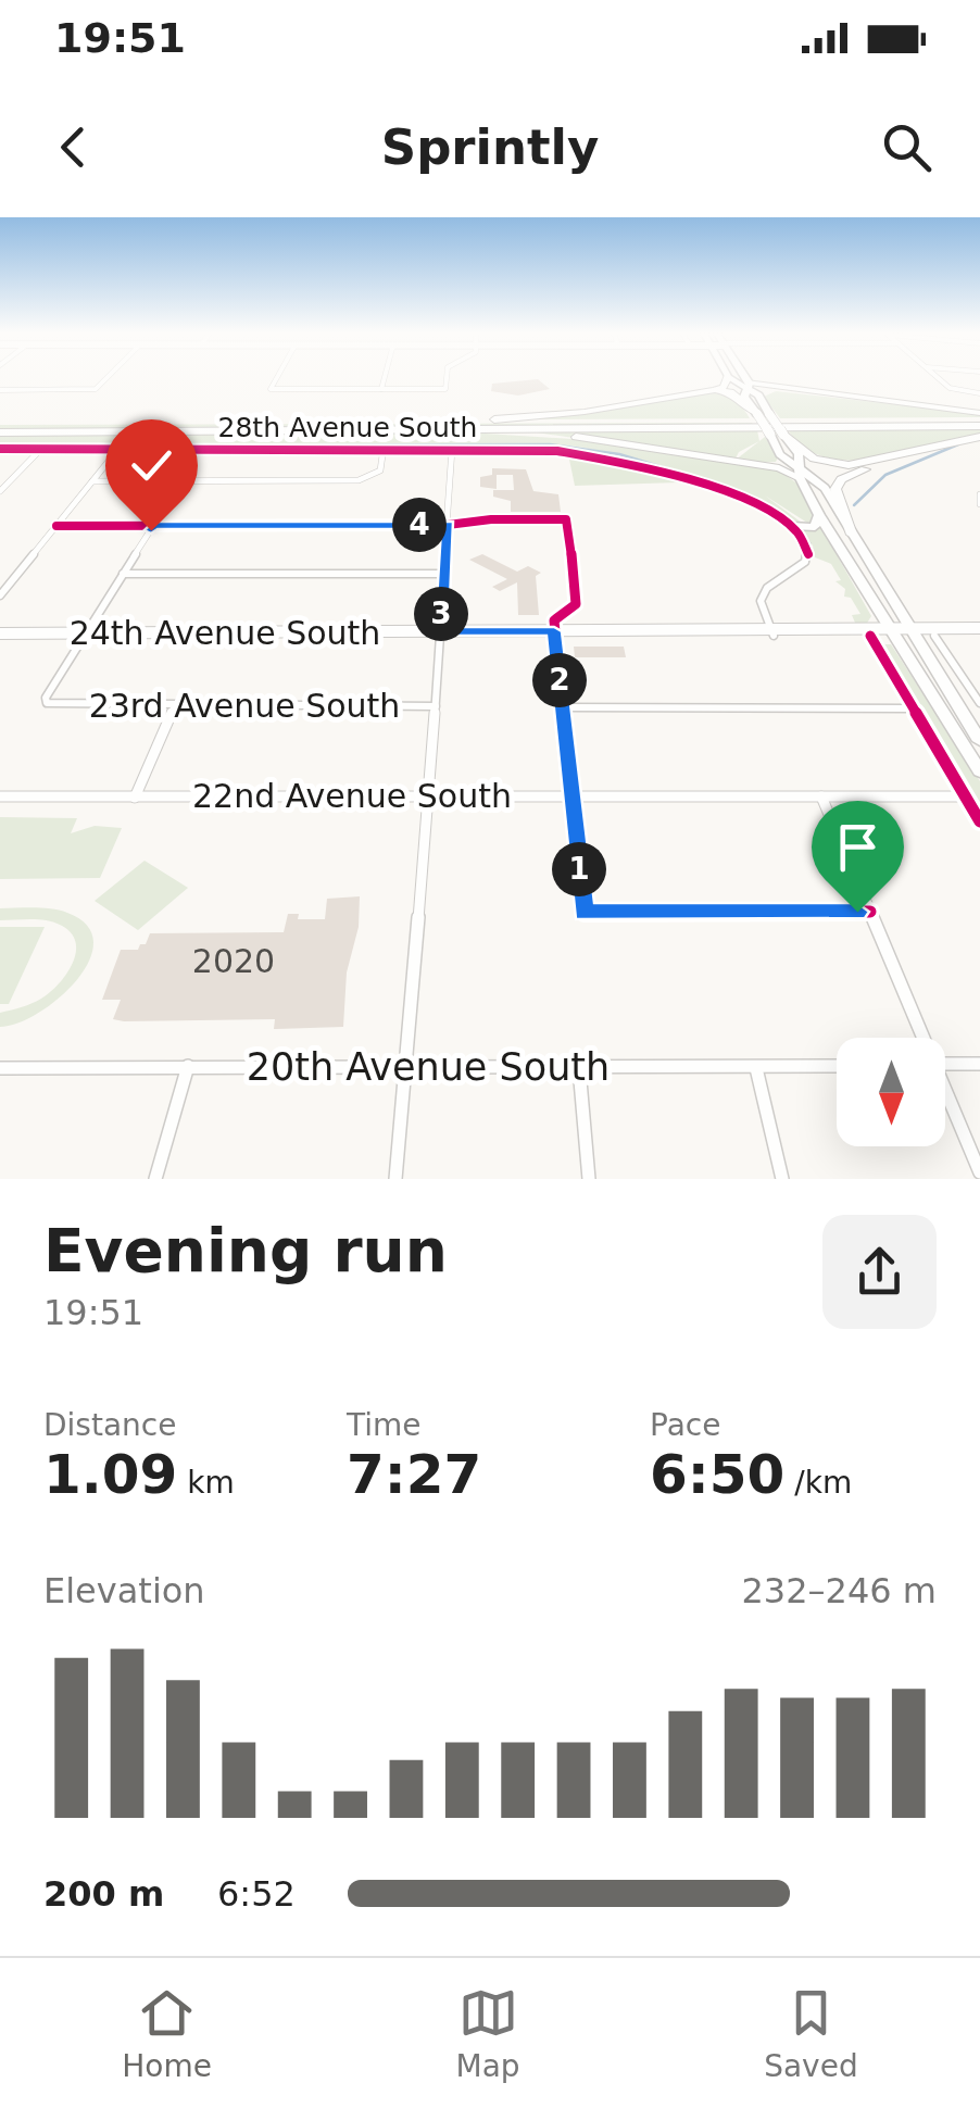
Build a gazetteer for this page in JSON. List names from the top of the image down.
{
  "streets": {
    "street": [
      "28th Avenue South",
      "24th Avenue South",
      "23rd Avenue South",
      "22nd Avenue South",
      "20th Avenue South"
    ]
  },
  "crossings": [
    ["24th Avenue South", "23rd Avenue South"]
  ],
  "house_numbers": ["2020"],
  "north": "bottom",
  "page": {
    "status": "19:51",
    "header": "Sprintly",
    "pins": [
      "4",
      "3",
      "2",
      "1"
    ],
    "heading": ["Evening run", "19:51"],
    "stats": [
      ["Distance", "1.09 km"],
      ["Time", "7:27"],
      ["Pace", "6:50 /km"]
    ],
    "chart": ["Elevation", "232–246 m"],
    "list": [
      {
        "name": "200 m",
        "note": "6:52"
      }
    ],
    "tabs": ["Home", "Map", "Saved"]
  }
}
